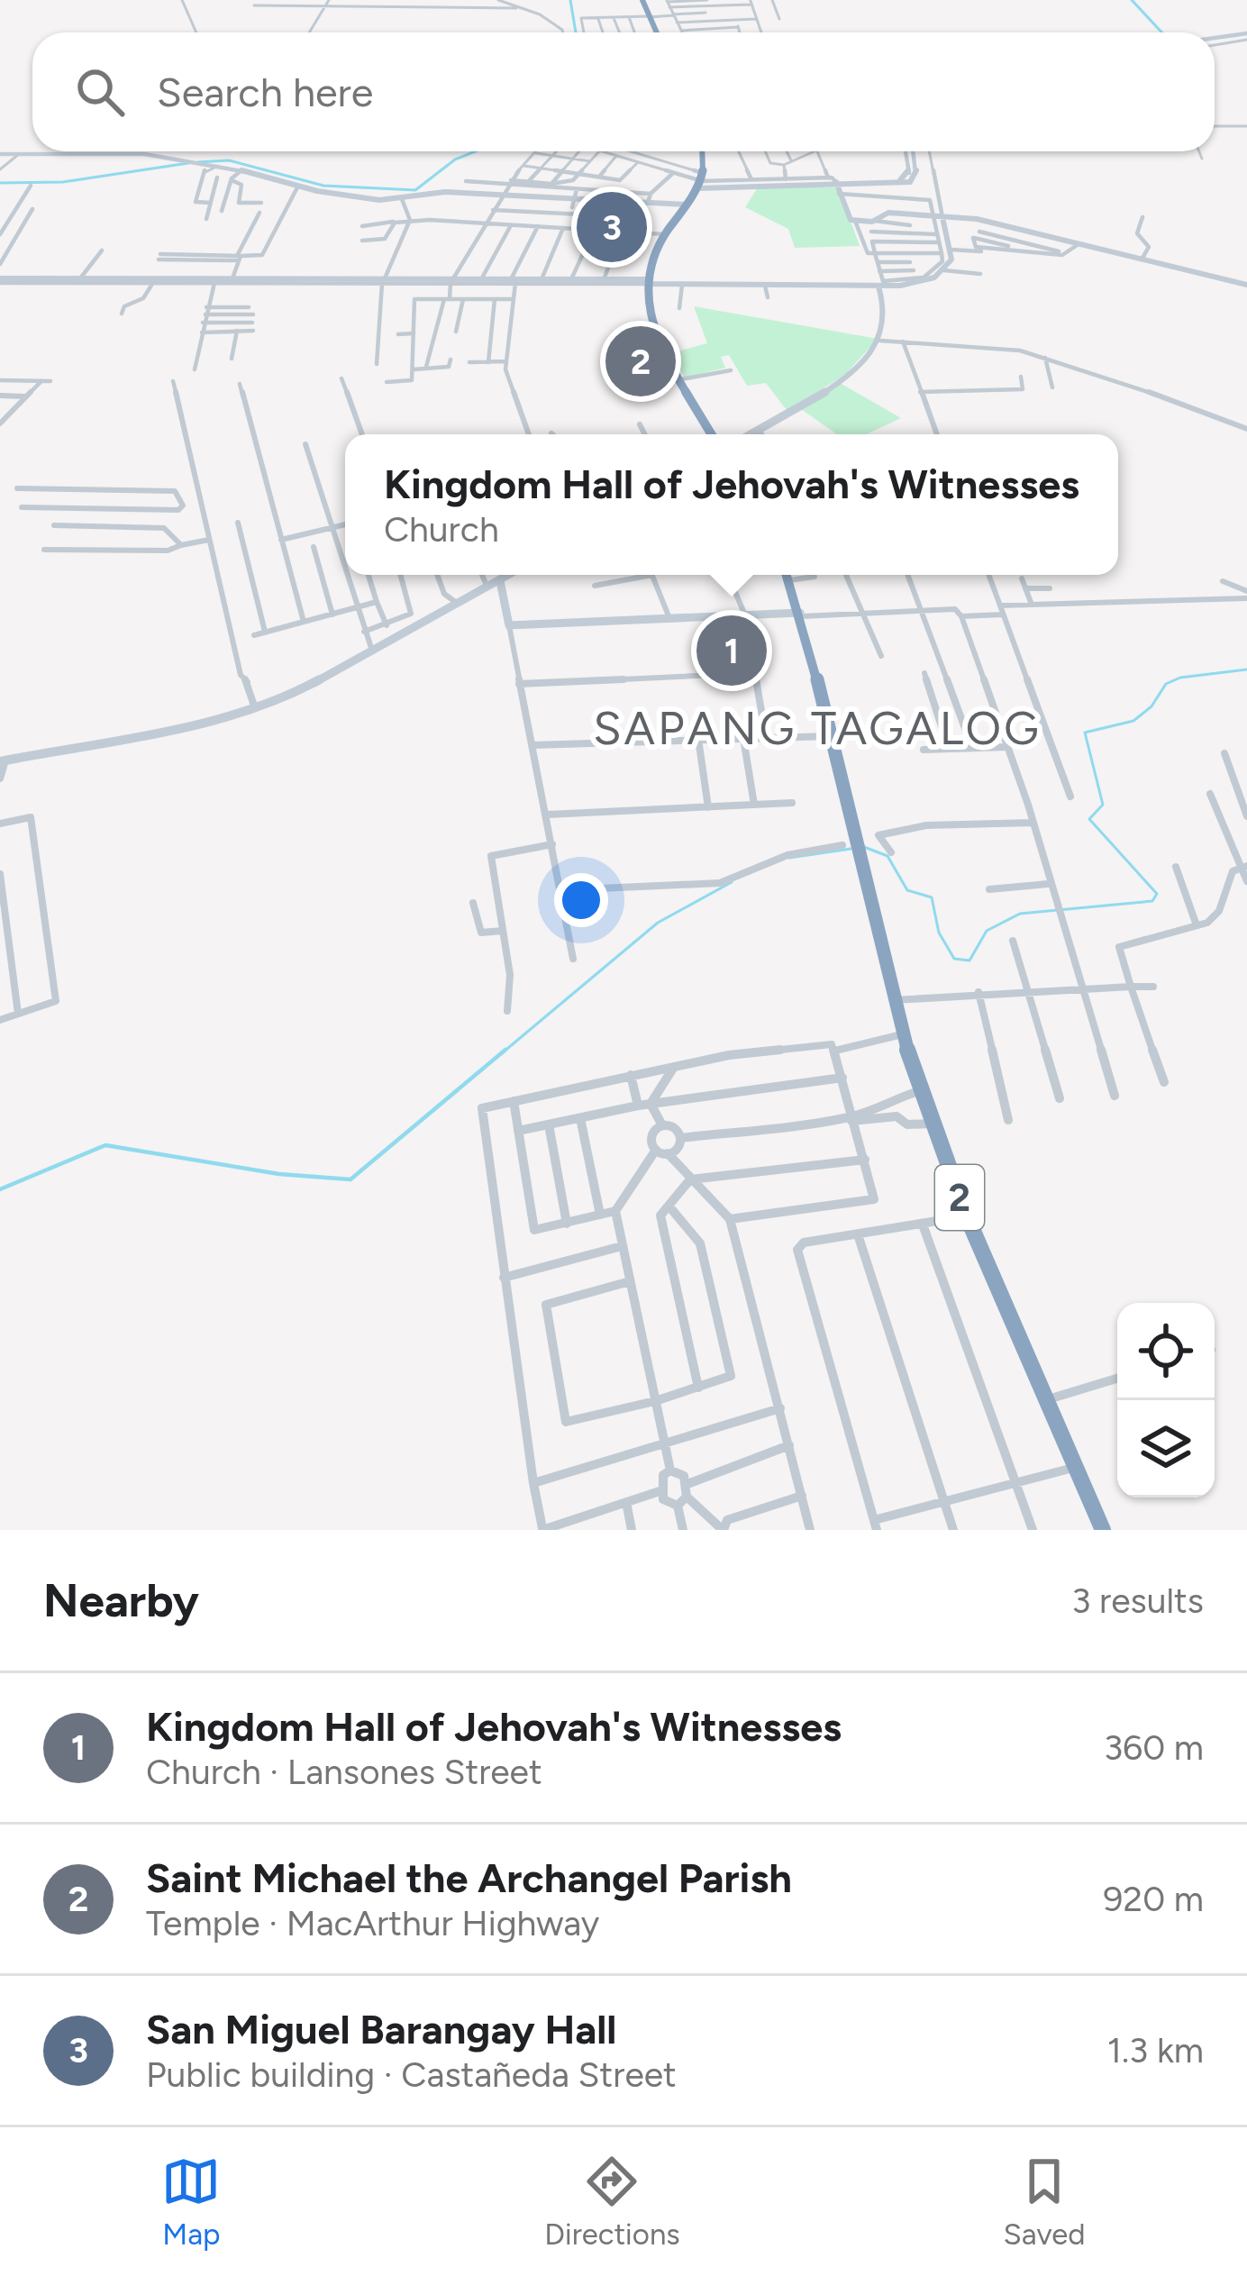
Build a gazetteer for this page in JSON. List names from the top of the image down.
{
  "streets": {
    "highway": ["2"]
  },
  "districts": ["SAPANG TAGALOG"],
  "page": {
    "search": "Search here",
    "pins": ["3", "2", "1"],
    "popup": ["Kingdom Hall of Jehovah's Witnesses", "Church"],
    "heading": ["Nearby", "3 results"],
    "list": [
      {
        "mark": "1",
        "name": "Kingdom Hall of Jehovah's Witnesses",
        "note": "Church · Lansones Street",
        "value": "360 m"
      },
      {
        "mark": "2",
        "name": "Saint Michael the Archangel Parish",
        "note": "Temple · MacArthur Highway",
        "value": "920 m"
      },
      {
        "mark": "3",
        "name": "San Miguel Barangay Hall",
        "note": "Public building · Castañeda Street",
        "value": "1.3 km"
      }
    ],
    "nav": ["Map", "Directions", "Saved"]
  }
}
